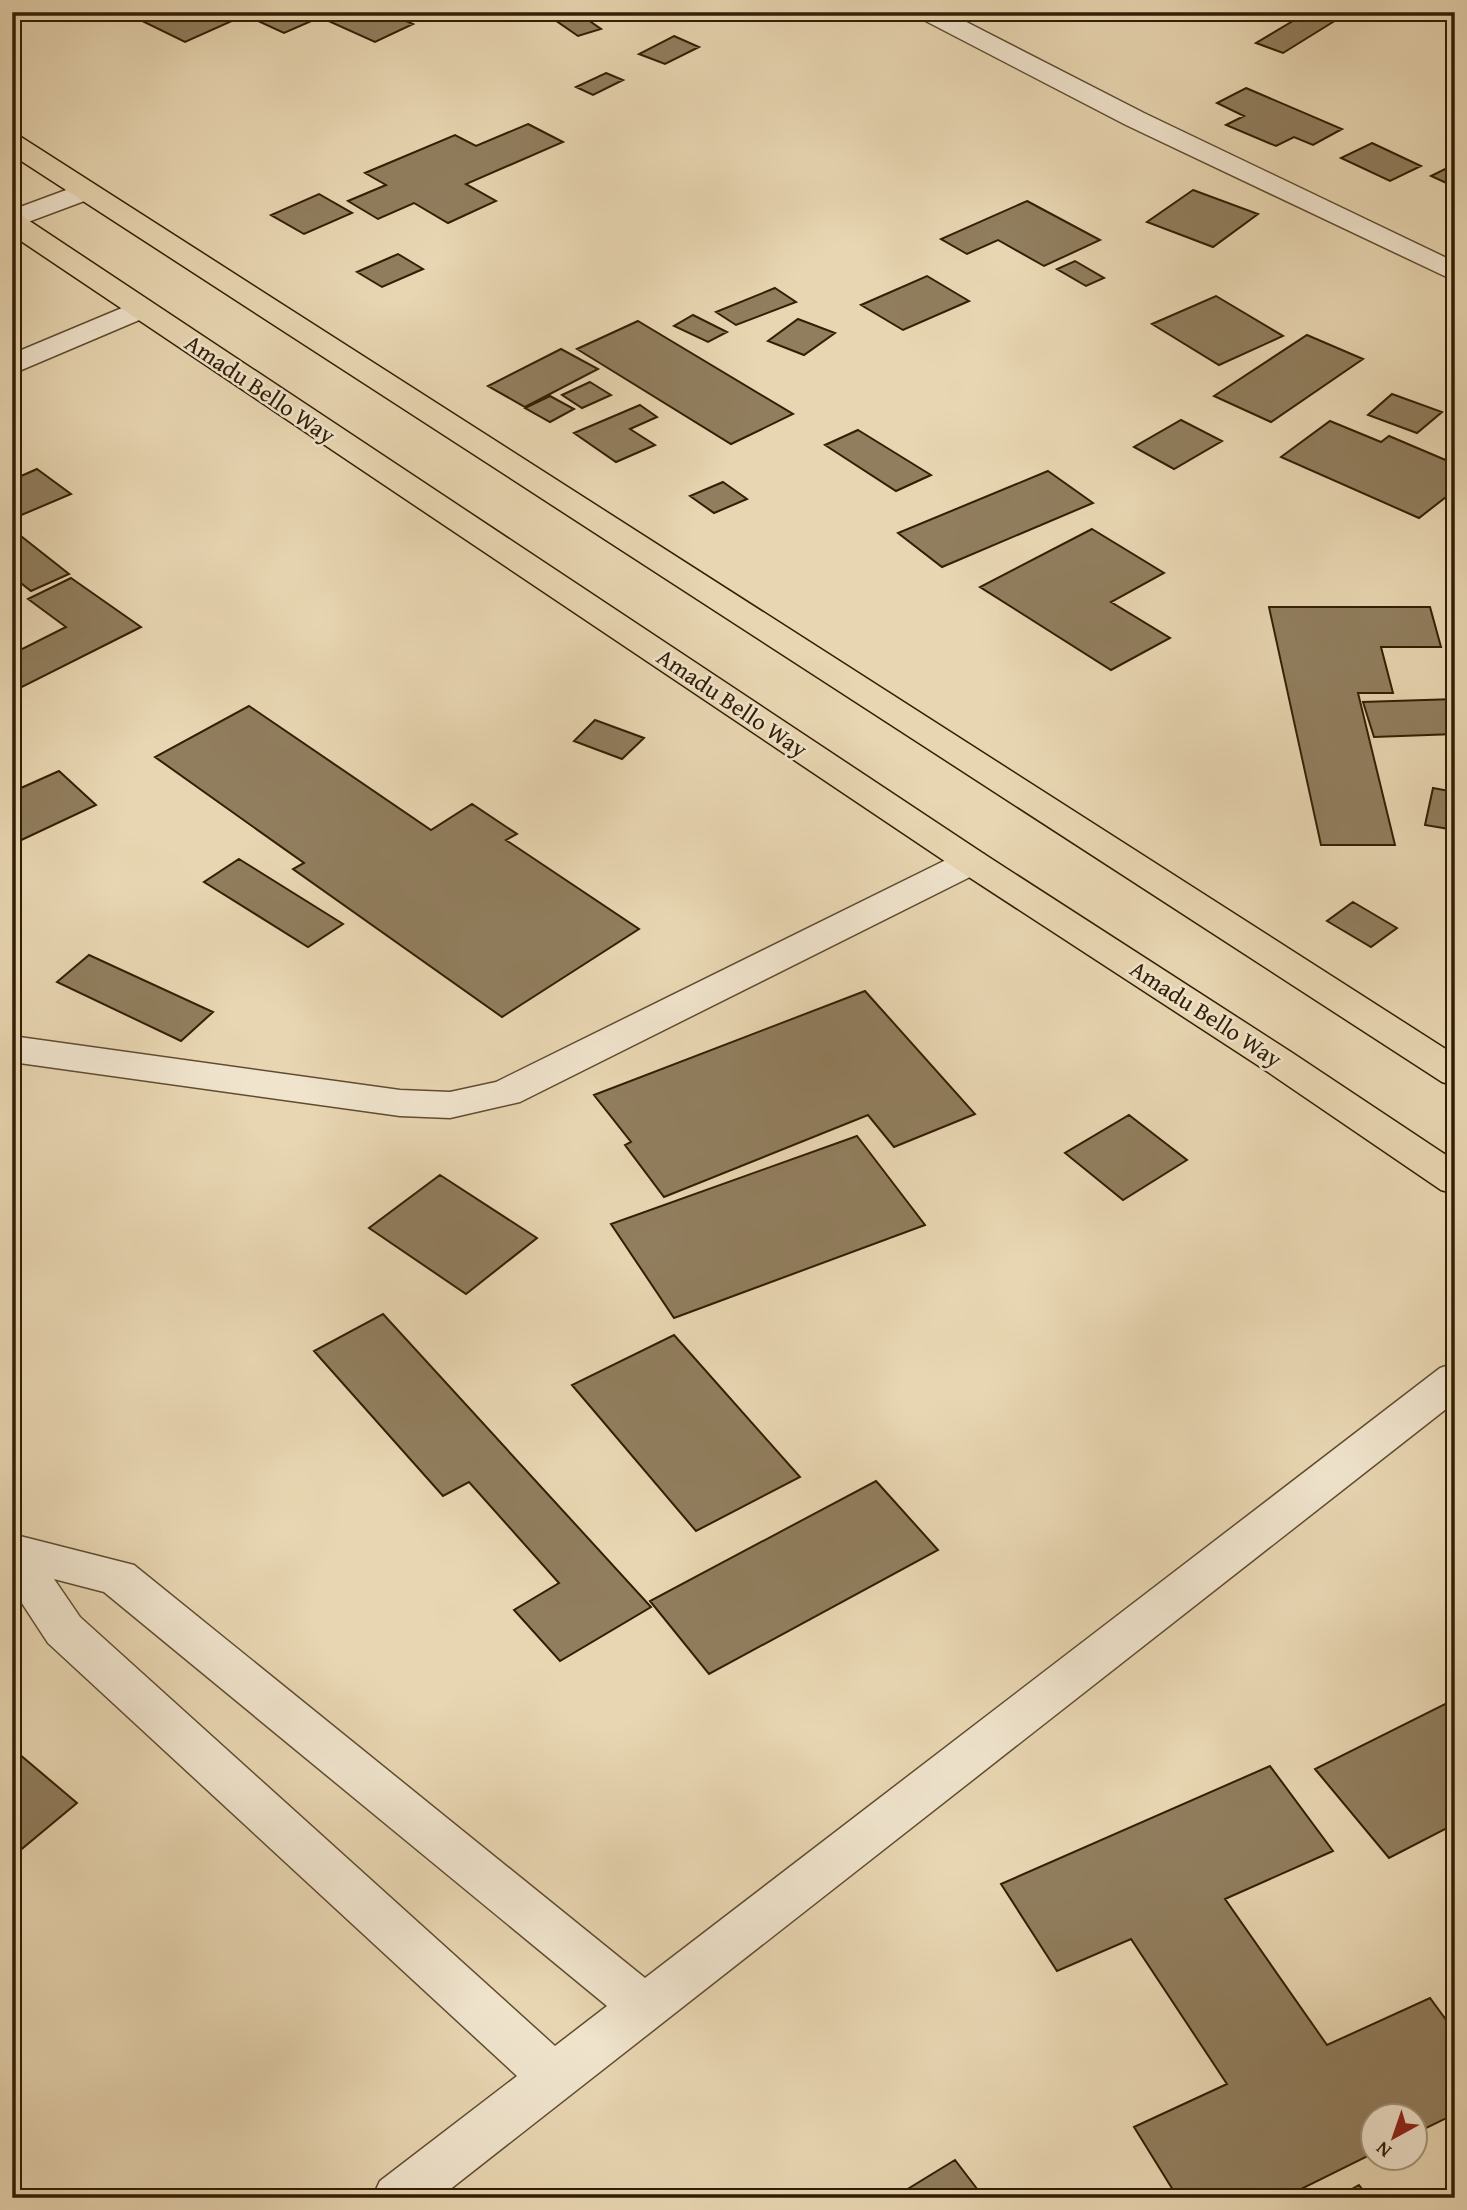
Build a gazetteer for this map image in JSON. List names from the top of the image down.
{
  "streets": {
    "main road": ["Amadu Bello Way"]
  },
  "north": "bottom left"
}
